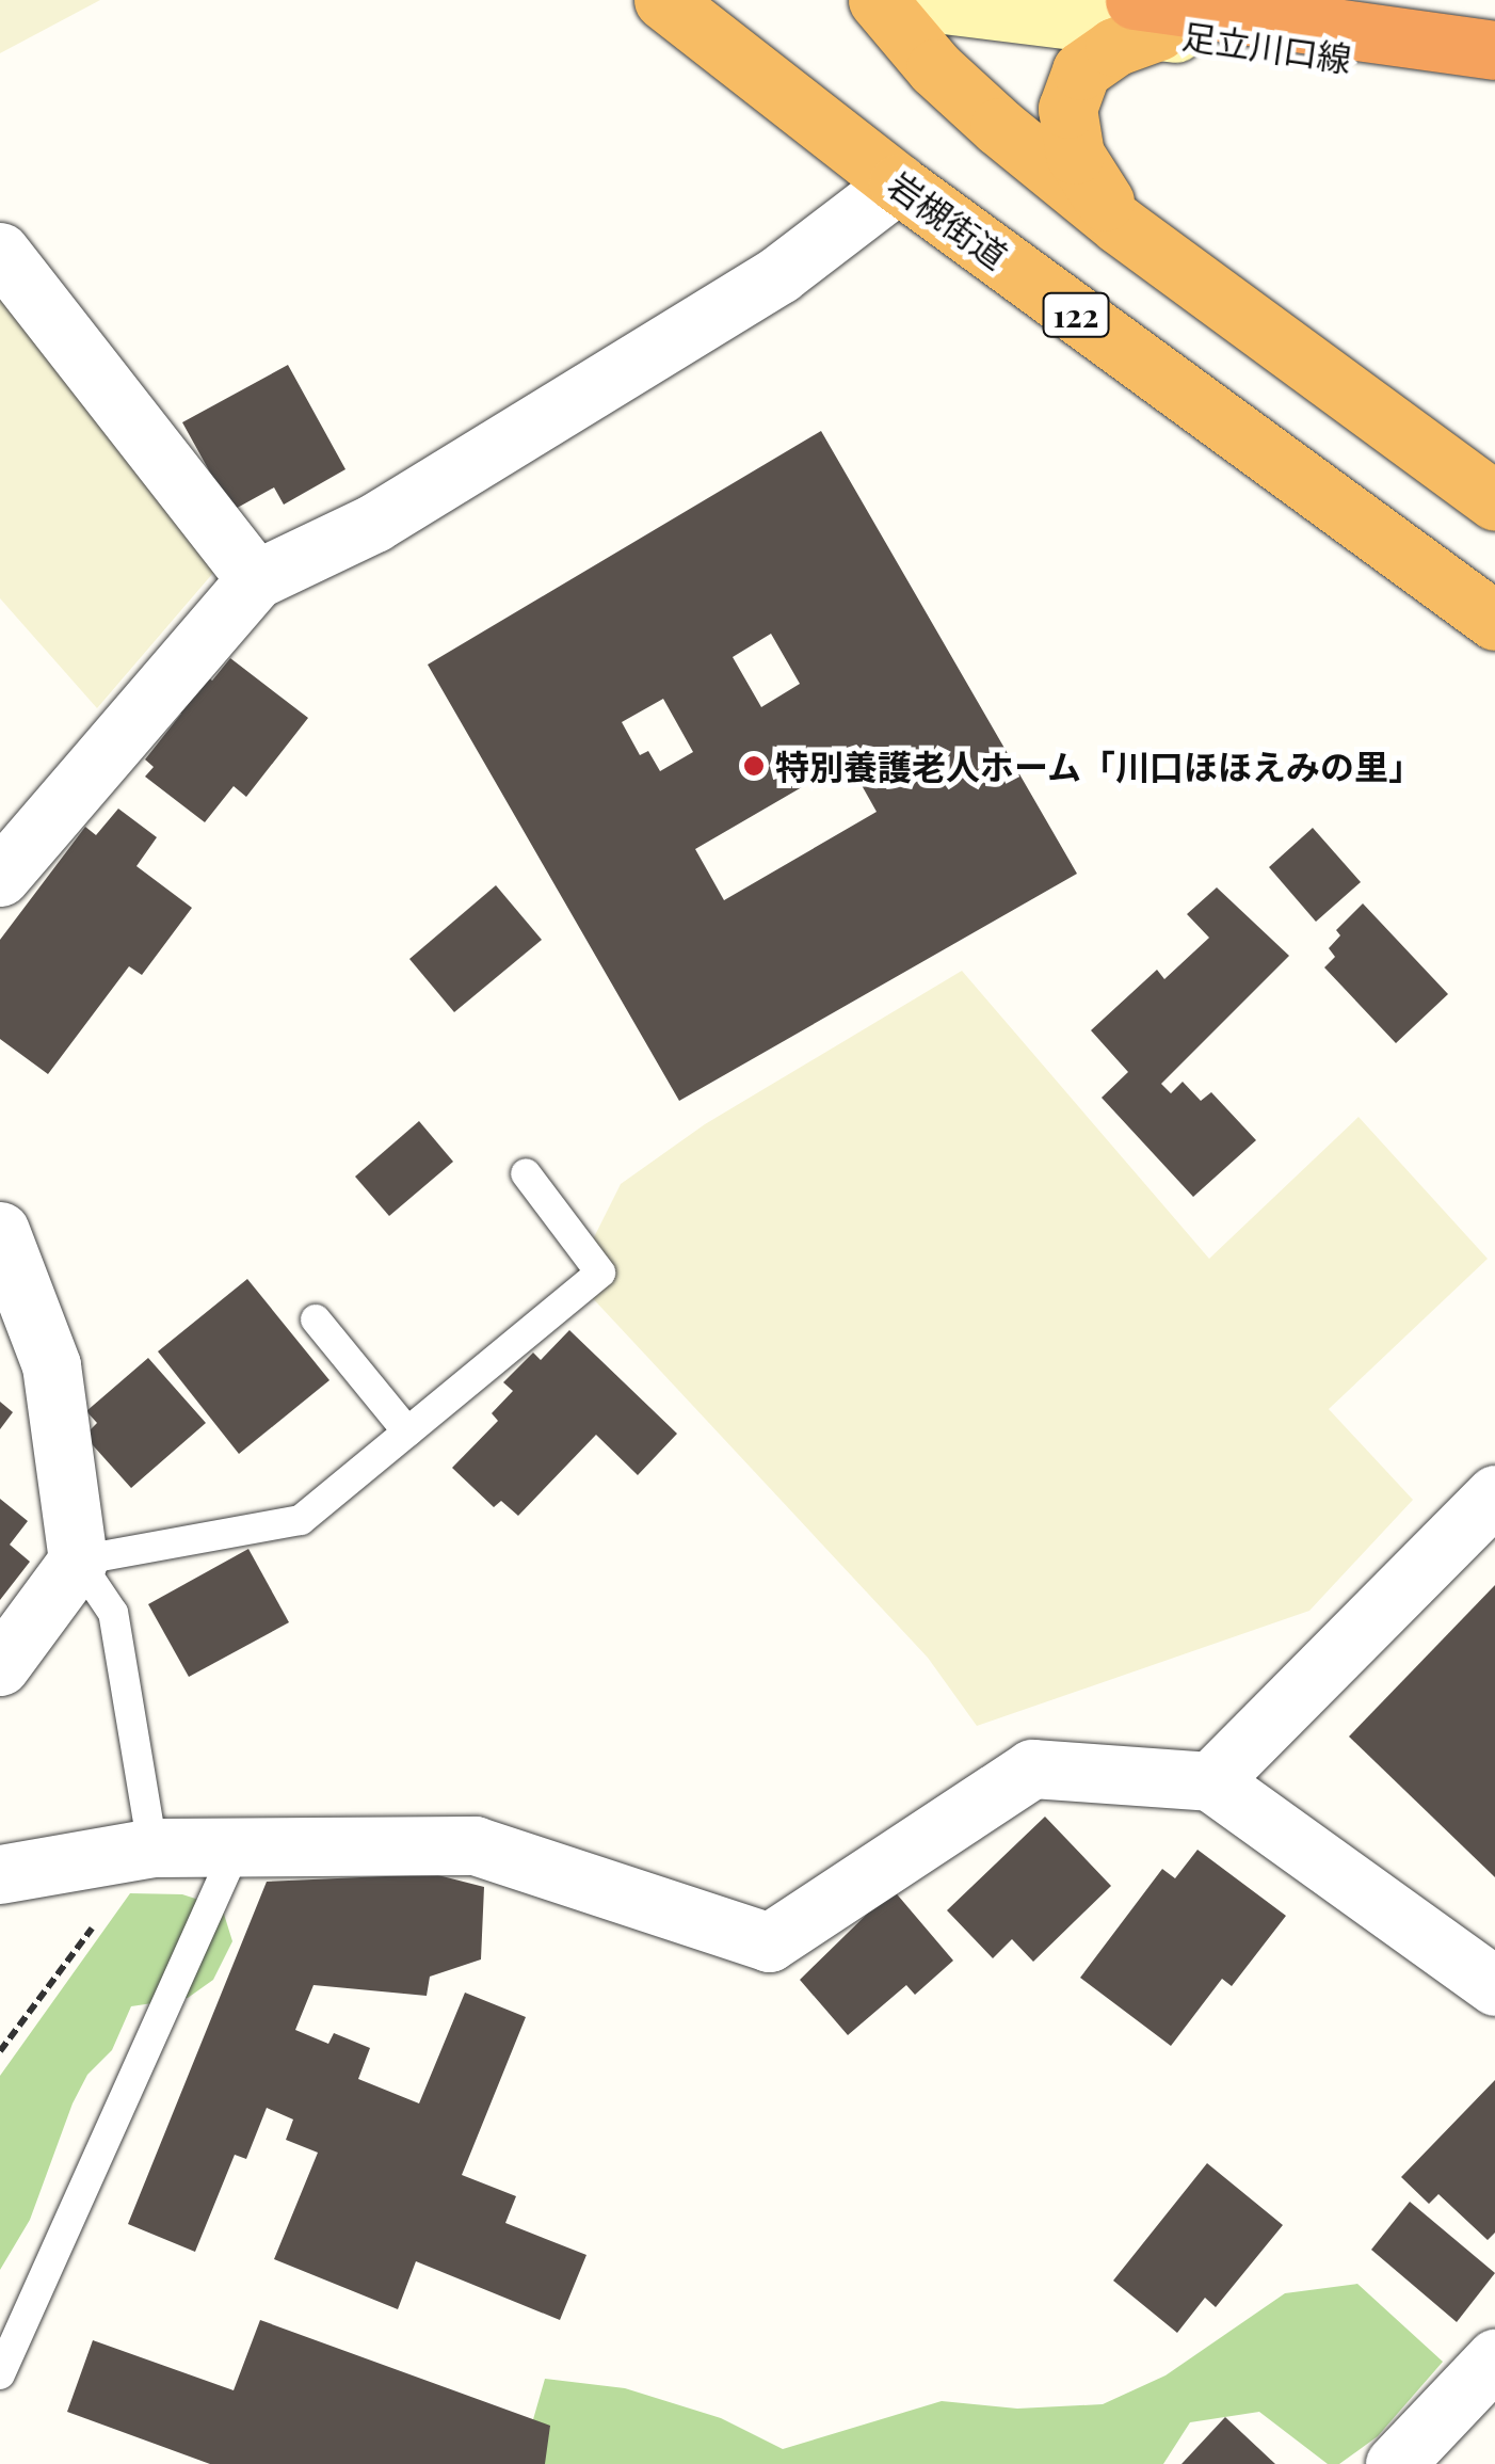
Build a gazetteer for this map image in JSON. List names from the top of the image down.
{
  "streets": {
    "highway": ["岩槻街道", "122"],
    "main road": ["足立川口線"]
  },
  "places": ["特別養護老人ホーム「川口ほほえみの里」"]
}
